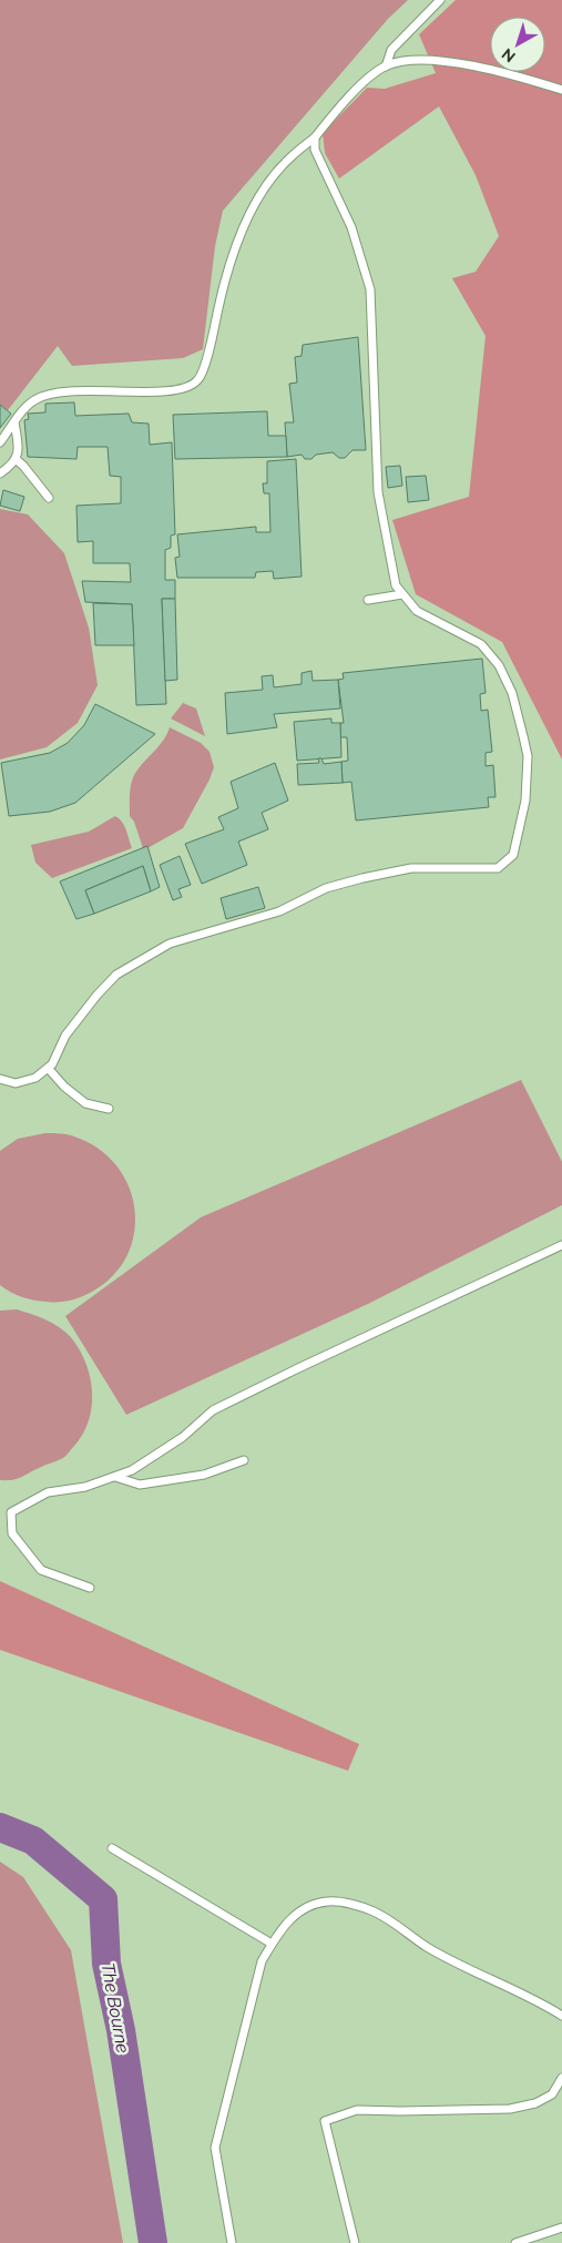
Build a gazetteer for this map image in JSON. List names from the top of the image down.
{
  "water": ["The Bourne"],
  "north": "bottom left"
}
